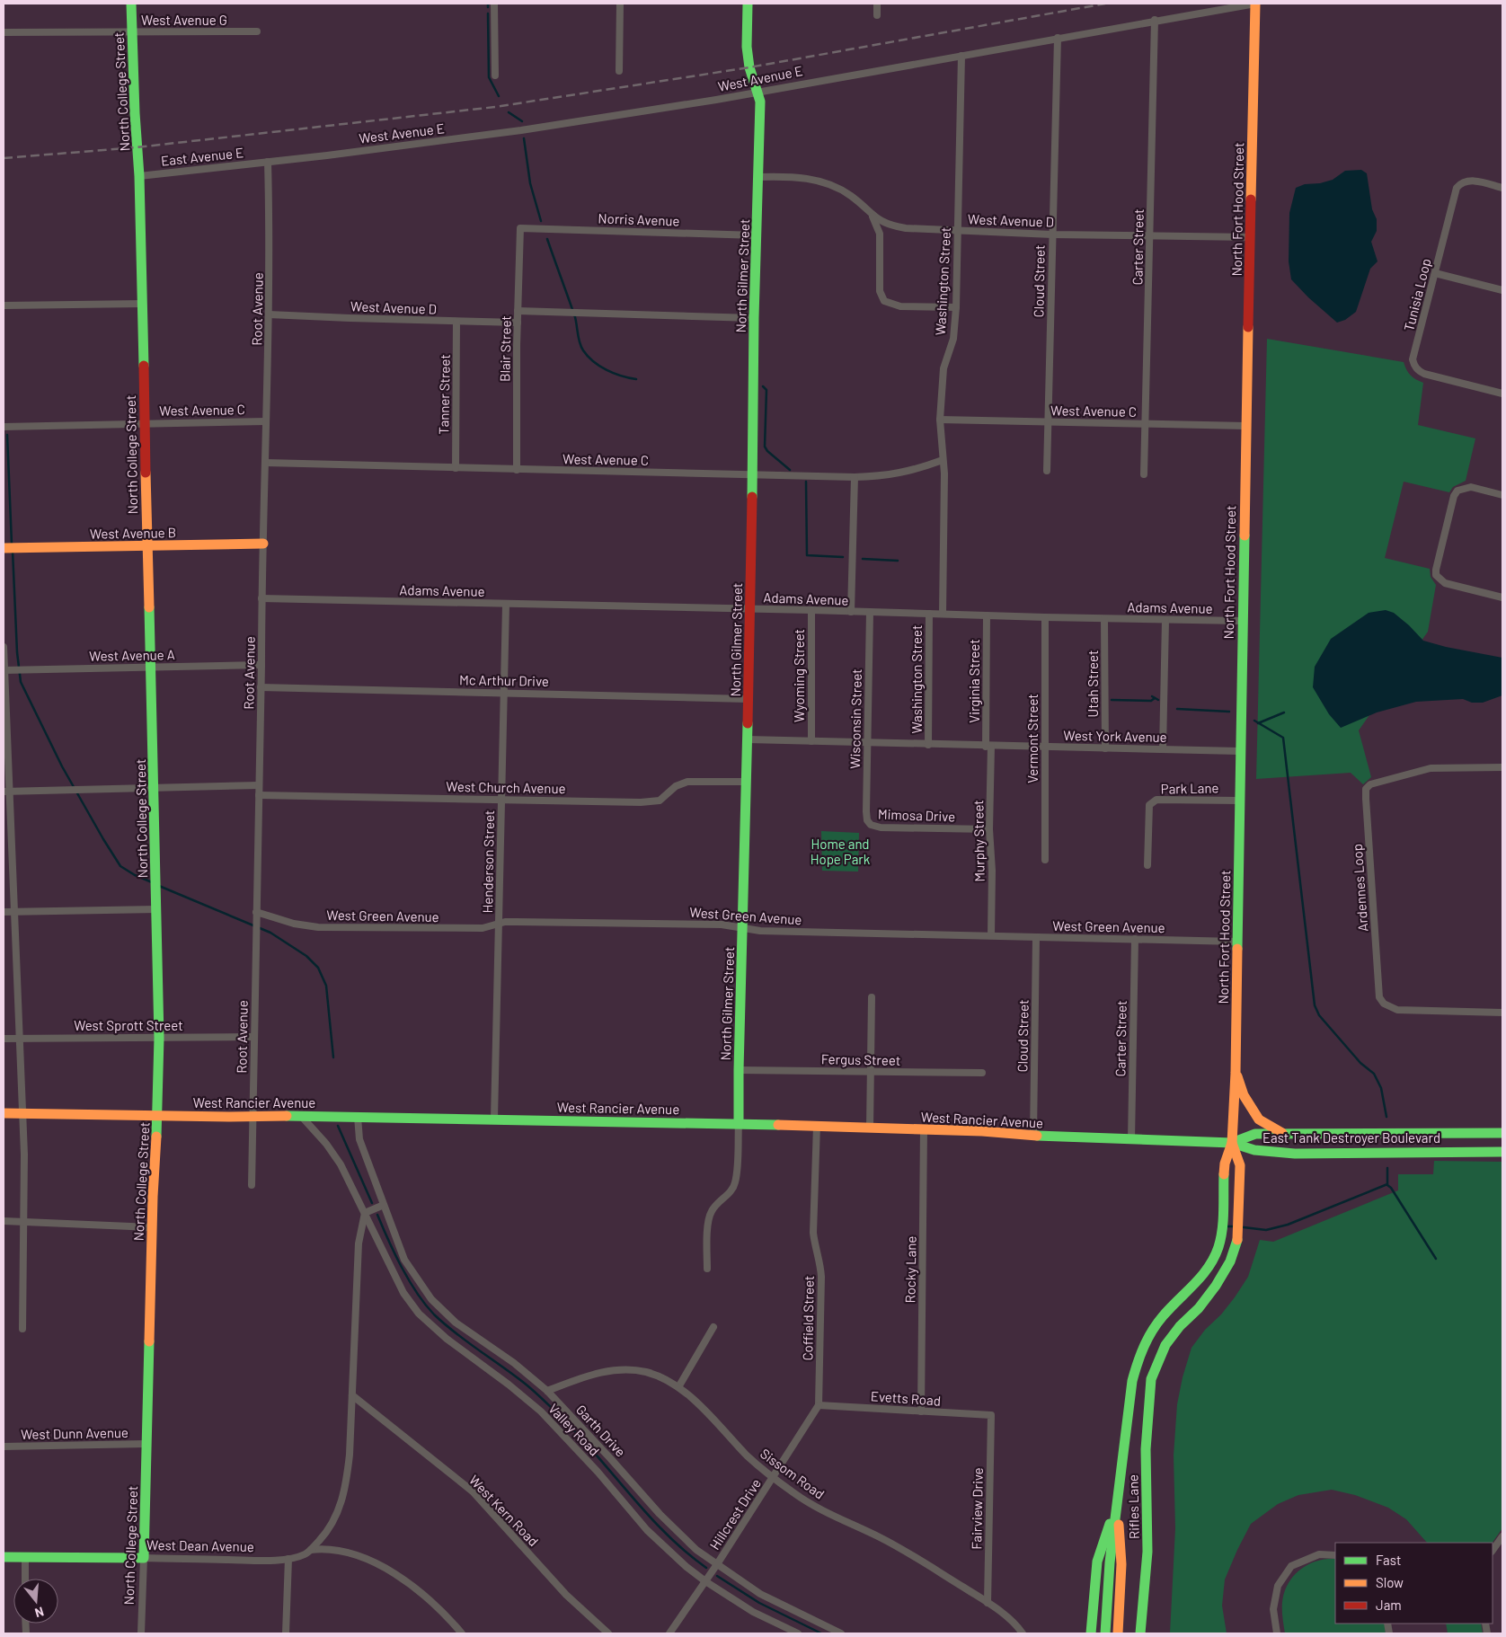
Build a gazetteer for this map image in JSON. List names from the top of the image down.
{
  "streets": {
    "street": [
      "West Avenue G",
      "West Avenue E",
      "North College Street",
      "East Avenue E",
      "North Fort Hood Street",
      "Norris Avenue",
      "West Avenue D",
      "Carter Street",
      "North Gilmer Street",
      "Washington Street",
      "Cloud Street",
      "Tunisia Loop",
      "Root Avenue",
      "Blair Street",
      "Tanner Street",
      "West Avenue C",
      "West Avenue B",
      "Adams Avenue",
      "West Avenue A",
      "Wyoming Street",
      "Mc Arthur Drive",
      "Virginia Street",
      "Utah Street",
      "Wisconsin Street",
      "West York Avenue",
      "Vermont Street",
      "West Church Avenue",
      "Park Lane",
      "Mimosa Drive",
      "Murphy Street",
      "Henderson Street",
      "Ardennes Loop",
      "West Green Avenue",
      "West Sprott Street",
      "Fergus Street",
      "West Rancier Avenue",
      "East Tank Destroyer Boulevard",
      "Rocky Lane",
      "Coffield Street",
      "Evetts Road",
      "Valley Road",
      "Garth Drive",
      "West Dunn Avenue",
      "Sissom Road",
      "Rifles Lane",
      "Fairview Drive",
      "West Kern Road",
      "Hillcrest Drive",
      "West Dean Avenue"
    ]
  },
  "crossings": [
    ["West Avenue G", "North College Street"],
    ["West Avenue E", "East Avenue E"],
    ["West Avenue E", "North Fort Hood Street"],
    ["West Avenue E", "Carter Street"],
    ["West Avenue E", "North Gilmer Street"],
    ["West Avenue E", "Washington Street"],
    ["West Avenue E", "Cloud Street"],
    ["West Avenue E", "Root Avenue"],
    ["North College Street", "East Avenue E"],
    ["North College Street", "West Avenue C"],
    ["North College Street", "West Avenue B"],
    ["North College Street", "West Avenue A"],
    ["North College Street", "West Sprott Street"],
    ["North College Street", "West Rancier Avenue"],
    ["North College Street", "West Dunn Avenue"],
    ["North College Street", "West Dean Avenue"],
    ["East Avenue E", "Root Avenue"],
    ["North Fort Hood Street", "West Avenue D"],
    ["North Fort Hood Street", "West Avenue C"],
    ["North Fort Hood Street", "Adams Avenue"],
    ["North Fort Hood Street", "West York Avenue"],
    ["North Fort Hood Street", "Park Lane"],
    ["North Fort Hood Street", "West Green Avenue"],
    ["North Fort Hood Street", "West Rancier Avenue"],
    ["North Fort Hood Street", "East Tank Destroyer Boulevard"],
    ["North Fort Hood Street", "Rifles Lane"],
    ["Norris Avenue", "North Gilmer Street"],
    ["Norris Avenue", "Blair Street"],
    ["West Avenue D", "Carter Street"],
    ["West Avenue D", "North Gilmer Street"],
    ["West Avenue D", "Washington Street"],
    ["West Avenue D", "Cloud Street"],
    ["West Avenue D", "Root Avenue"],
    ["West Avenue D", "Blair Street"],
    ["West Avenue D", "Tanner Street"],
    ["Carter Street", "West Avenue C"],
    ["Carter Street", "West Green Avenue"],
    ["Carter Street", "West Rancier Avenue"],
    ["North Gilmer Street", "West Avenue C"],
    ["North Gilmer Street", "Adams Avenue"],
    ["North Gilmer Street", "Mc Arthur Drive"],
    ["North Gilmer Street", "West York Avenue"],
    ["North Gilmer Street", "West Church Avenue"],
    ["North Gilmer Street", "West Green Avenue"],
    ["North Gilmer Street", "Fergus Street"],
    ["North Gilmer Street", "West Rancier Avenue"],
    ["Washington Street", "West Avenue C"],
    ["Washington Street", "Adams Avenue"],
    ["Washington Street", "West York Avenue"],
    ["Cloud Street", "West Avenue C"],
    ["Cloud Street", "West Green Avenue"],
    ["Cloud Street", "West Rancier Avenue"],
    ["Root Avenue", "West Avenue C"],
    ["Root Avenue", "West Avenue B"],
    ["Root Avenue", "Adams Avenue"],
    ["Root Avenue", "West Avenue A"],
    ["Root Avenue", "Mc Arthur Drive"],
    ["Root Avenue", "West Church Avenue"],
    ["Root Avenue", "West Green Avenue"],
    ["Root Avenue", "West Sprott Street"],
    ["Root Avenue", "West Rancier Avenue"],
    ["Blair Street", "West Avenue C"],
    ["Tanner Street", "West Avenue C"],
    ["Adams Avenue", "Wyoming Street"],
    ["Adams Avenue", "Virginia Street"],
    ["Adams Avenue", "Utah Street"],
    ["Adams Avenue", "Wisconsin Street"],
    ["Adams Avenue", "Vermont Street"],
    ["Adams Avenue", "Henderson Street"],
    ["Wyoming Street", "West York Avenue"],
    ["Mc Arthur Drive", "Henderson Street"],
    ["Virginia Street", "West York Avenue"],
    ["Virginia Street", "Murphy Street"],
    ["Utah Street", "West York Avenue"],
    ["Wisconsin Street", "West York Avenue"],
    ["Wisconsin Street", "Mimosa Drive"],
    ["West York Avenue", "Vermont Street"],
    ["West York Avenue", "Murphy Street"],
    ["West Church Avenue", "Henderson Street"],
    ["Mimosa Drive", "Murphy Street"],
    ["Murphy Street", "West Green Avenue"],
    ["Henderson Street", "West Green Avenue"],
    ["Henderson Street", "West Rancier Avenue"],
    ["West Rancier Avenue", "East Tank Destroyer Boulevard"],
    ["West Rancier Avenue", "Rocky Lane"],
    ["West Rancier Avenue", "Coffield Street"],
    ["West Rancier Avenue", "Garth Drive"],
    ["Rocky Lane", "Evetts Road"],
    ["Coffield Street", "Evetts Road"],
    ["Coffield Street", "Hillcrest Drive"],
    ["Evetts Road", "Fairview Drive"],
    ["Evetts Road", "Hillcrest Drive"],
    ["Valley Road", "Hillcrest Drive"],
    ["Garth Drive", "Sissom Road"],
    ["Garth Drive", "Hillcrest Drive"],
    ["Sissom Road", "Fairview Drive"],
    ["Sissom Road", "Hillcrest Drive"]
  ],
  "parks": ["Home and Hope Park"],
  "legend": ["Fast", "Slow", "Jam"],
  "north": "bottom"
}
